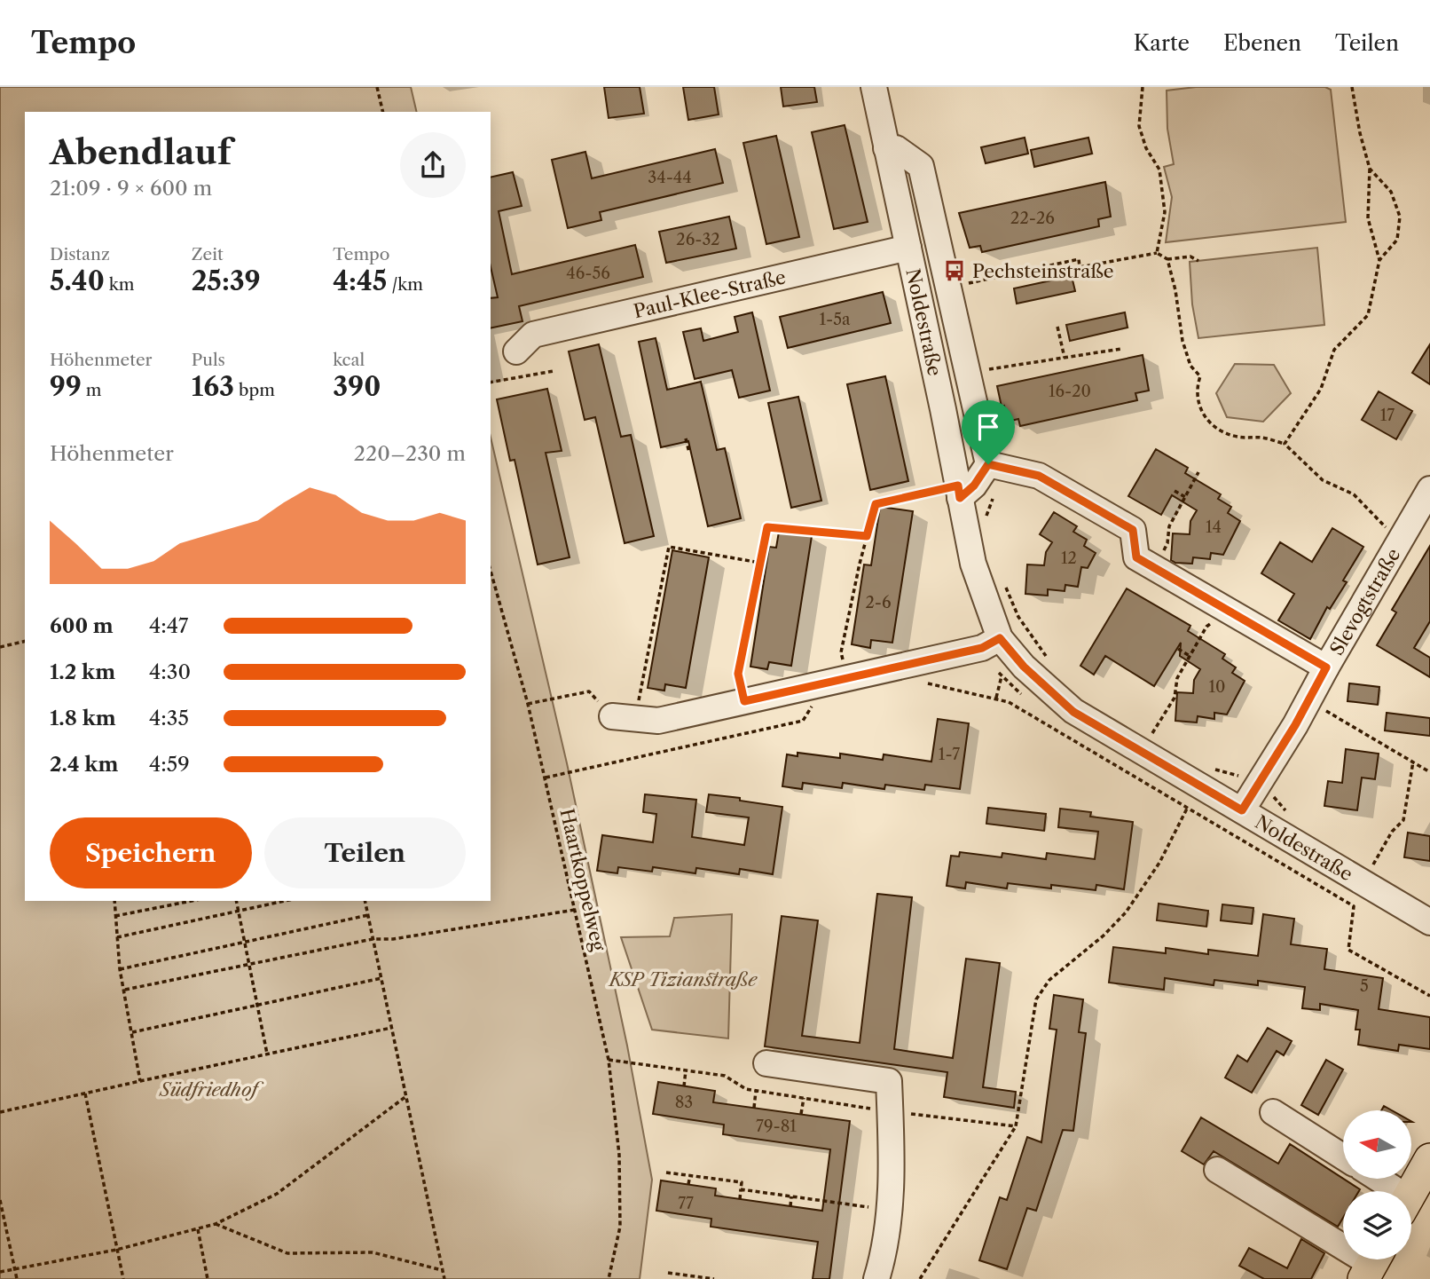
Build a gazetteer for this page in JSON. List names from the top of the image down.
{
  "streets": {
    "street": ["Paul-Klee-Straße", "Noldestraße", "Slevogtstraße"],
    "path": ["Haartkoppelweg"]
  },
  "crossings": [
    ["Paul-Klee-Straße", "Noldestraße"],
    ["Noldestraße", "Slevogtstraße"]
  ],
  "parks": ["KSP Tizianstraße", "Südfriedhof"],
  "places": {
    "bus stop": ["Pechsteinstraße"]
  },
  "house_numbers": [
    "34-44",
    "22-26",
    "26-32",
    "46-56",
    "1-5a",
    "16-20",
    "17",
    "14",
    "12",
    "2-6",
    "10",
    "1-7",
    "5",
    "83",
    "79-81",
    "77"
  ],
  "north": "left",
  "page": {
    "header": "Tempo",
    "nav": ["Karte", "Ebenen", "Teilen"],
    "heading": ["Abendlauf", "21:09 · 9 × 600 m"],
    "stats": [
      ["Distanz", "5.40 km"],
      ["Zeit", "25:39"],
      ["Tempo", "4:45 /km"],
      ["Höhenmeter", "99 m"],
      ["Puls", "163 bpm"],
      ["kcal", "390"]
    ],
    "chart": ["Höhenmeter", "220–230 m"],
    "list": [
      {
        "name": "600 m",
        "note": "4:47"
      },
      {
        "name": "1.2 km",
        "note": "4:30"
      },
      {
        "name": "1.8 km",
        "note": "4:35"
      },
      {
        "name": "2.4 km",
        "note": "4:59"
      }
    ],
    "buttons": ["Speichern", "Teilen"]
  }
}
